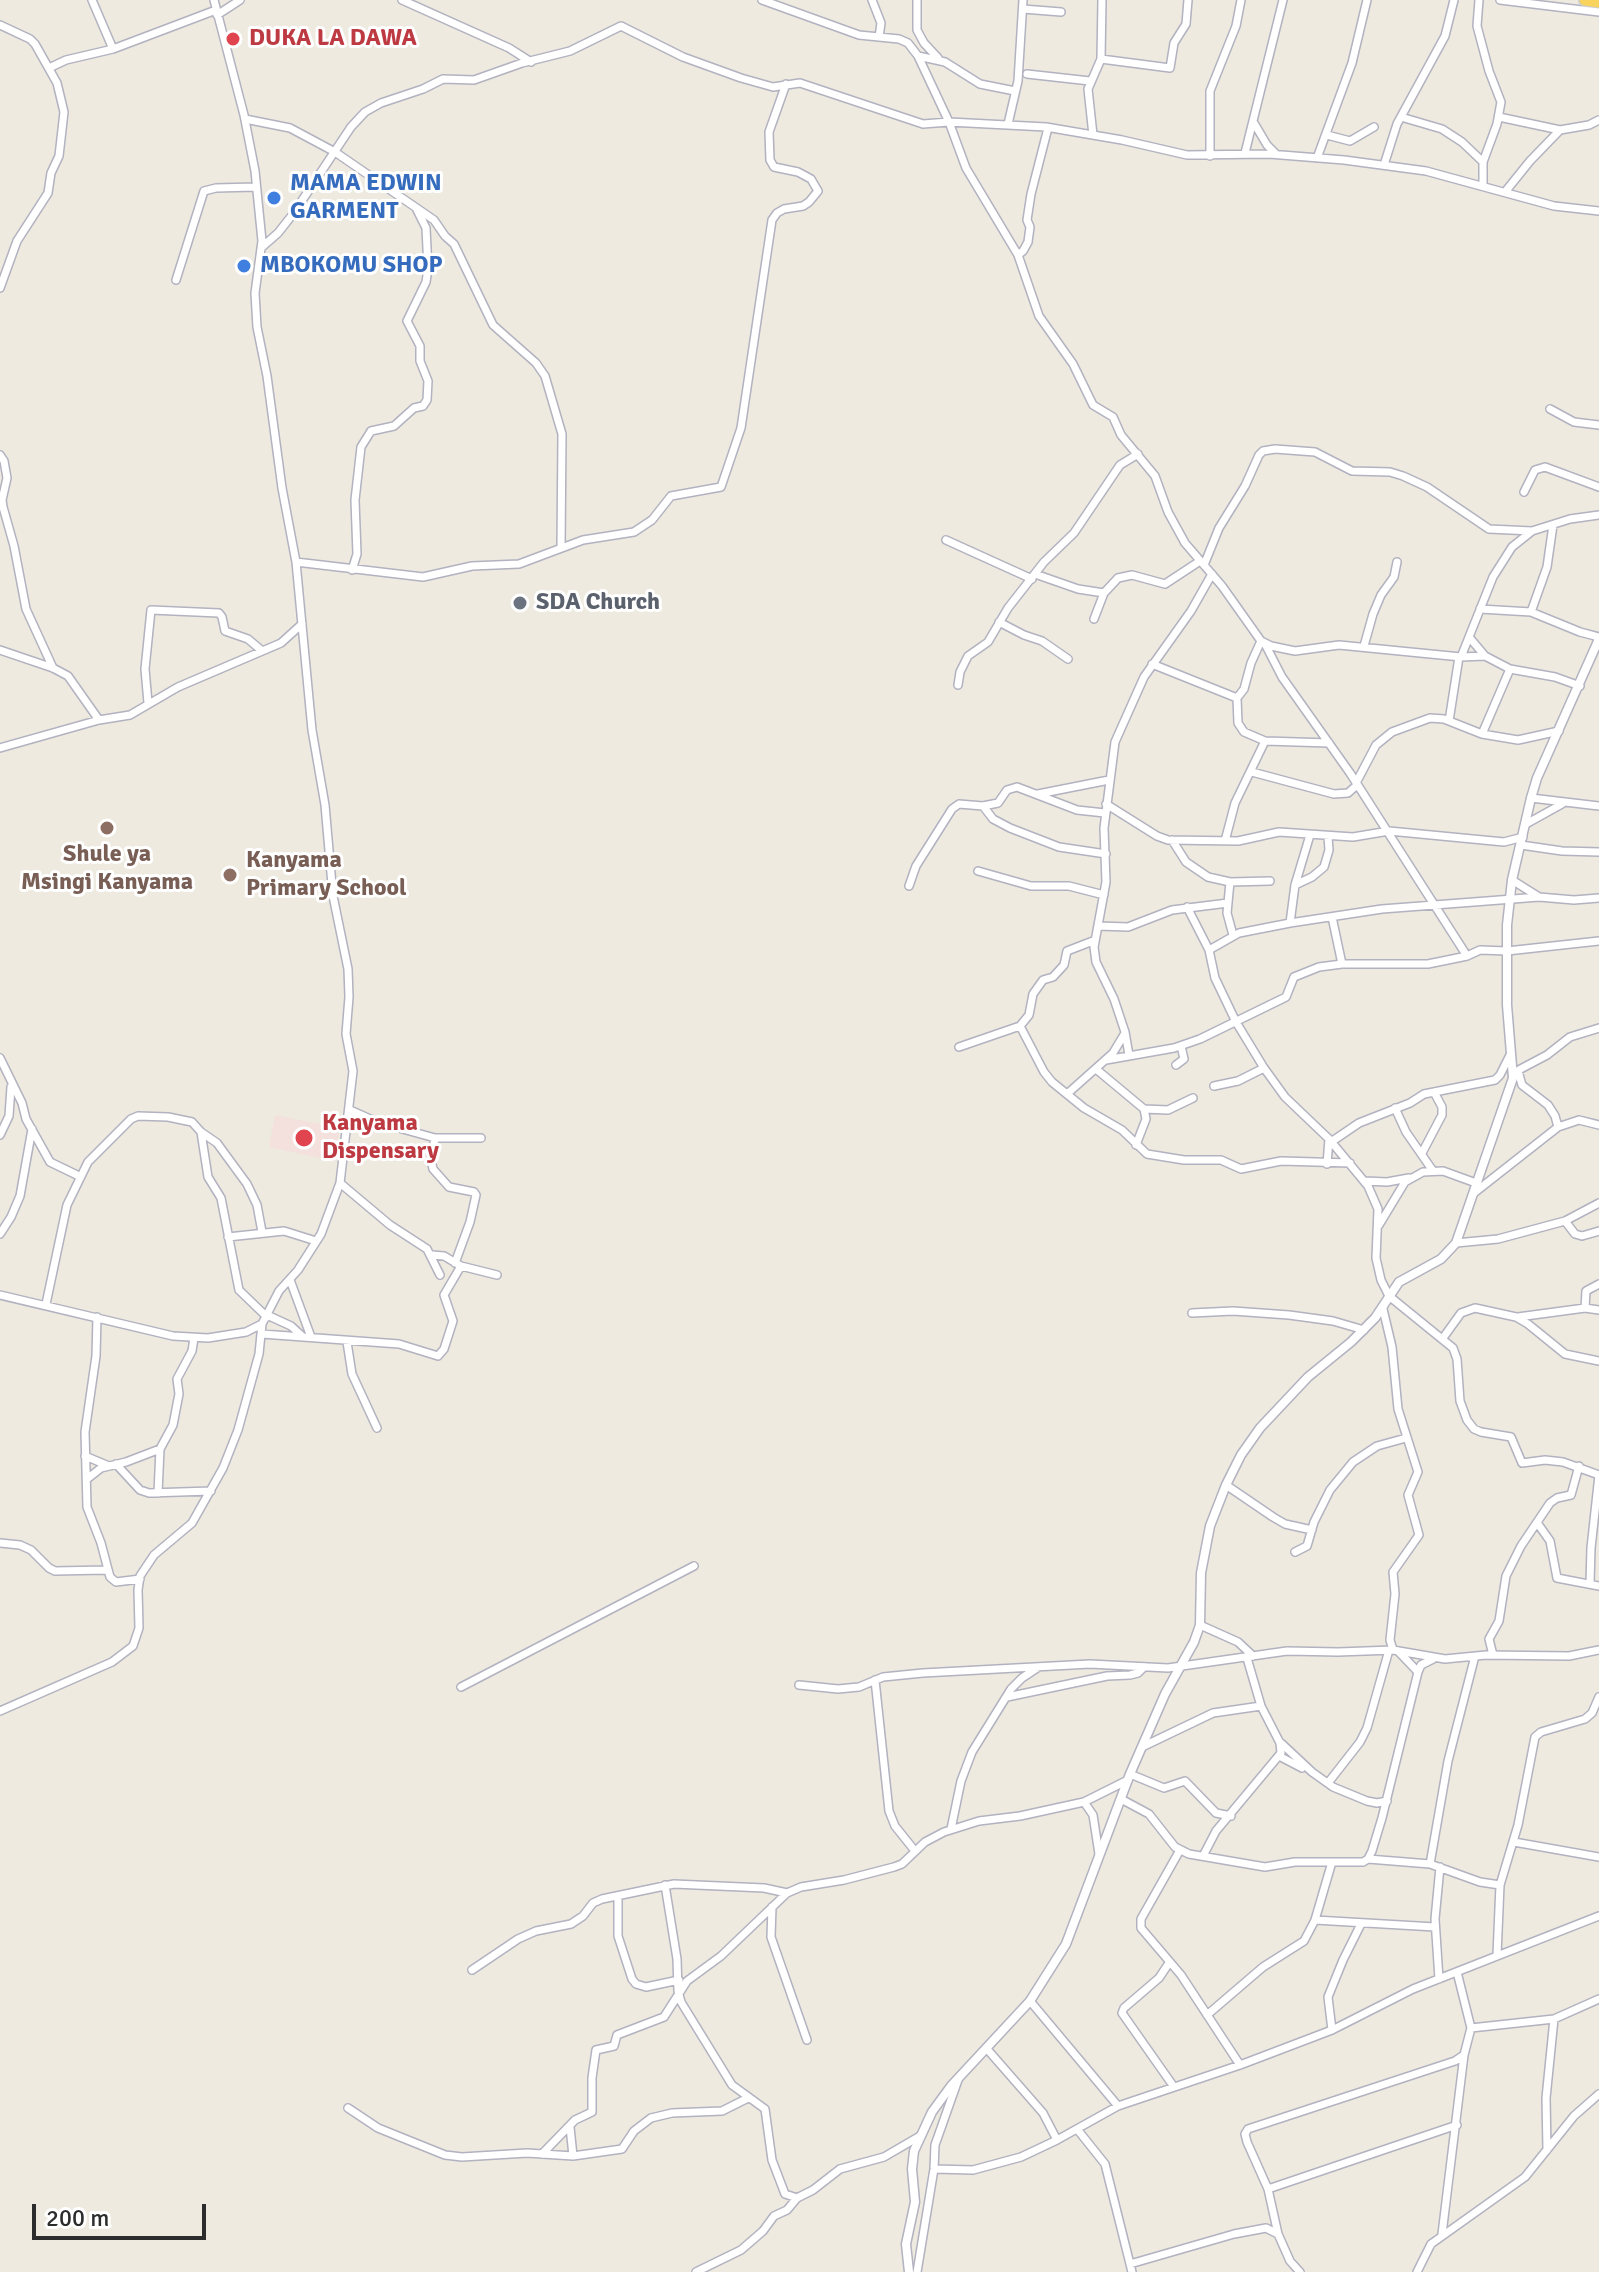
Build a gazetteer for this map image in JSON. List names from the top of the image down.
{
  "places": [
    "DUKA LA DAWA",
    "MAMA EDWIN GARMENT",
    "MBOKOMU SHOP",
    "SDA Church",
    "Shule ya Msingi Kanyama",
    "Kanyama Primary School",
    "Kanyama Dispensary"
  ],
  "scale_bar": "200 m"
}
